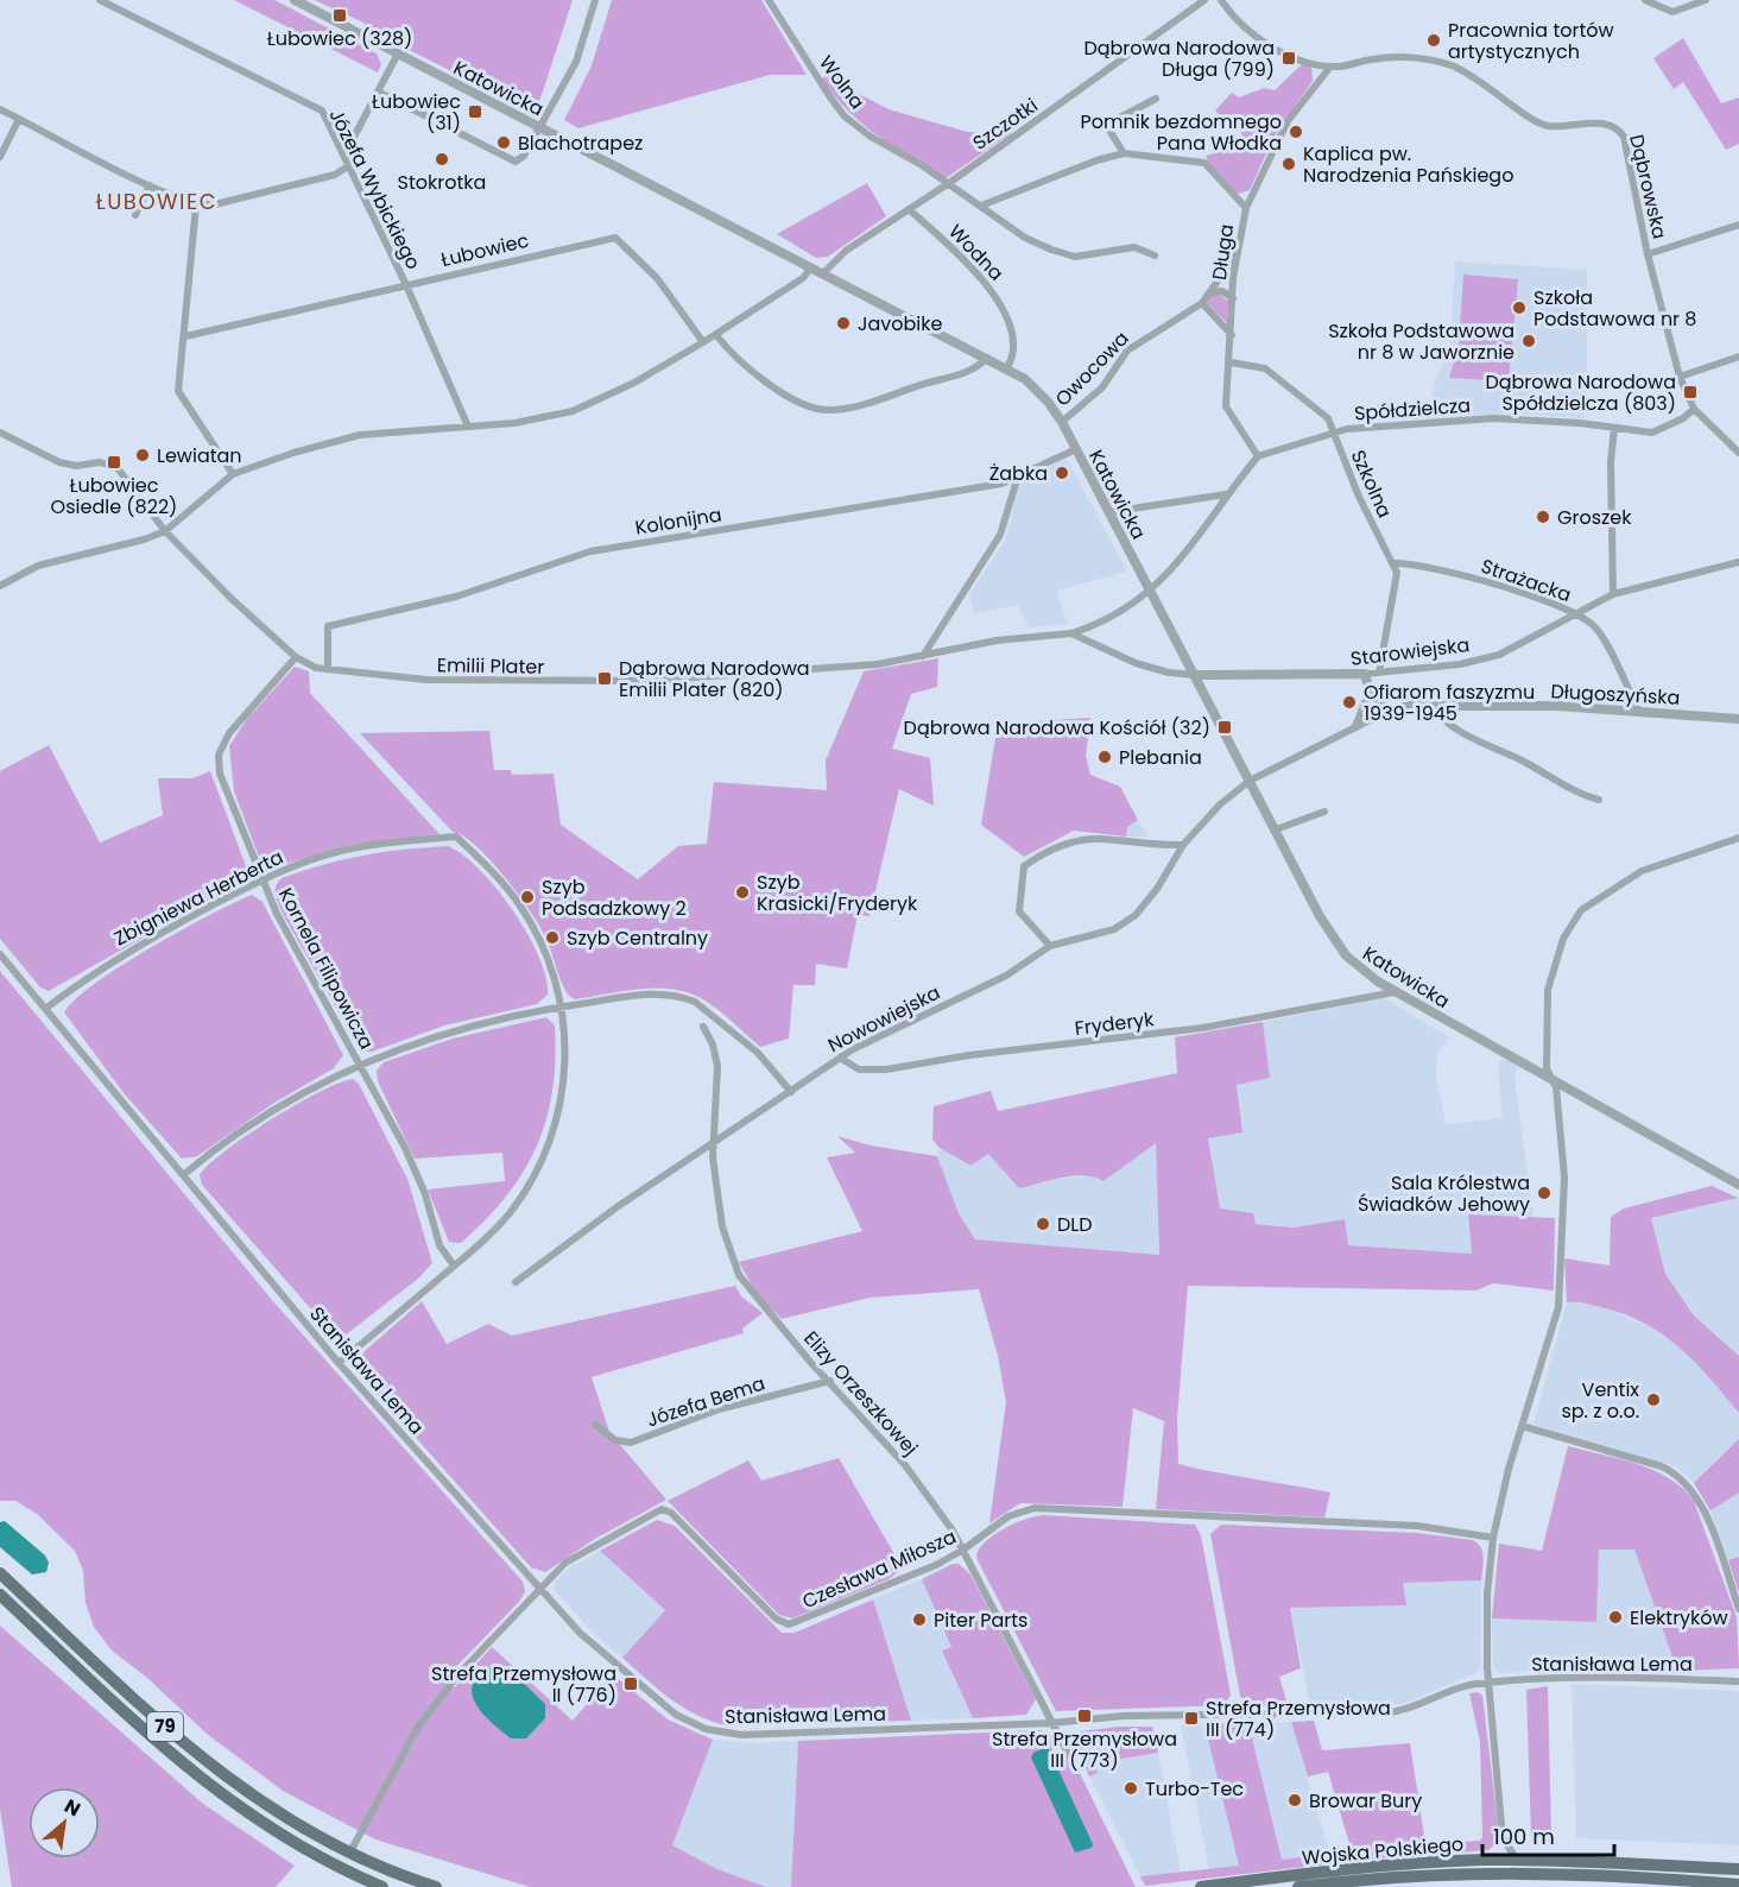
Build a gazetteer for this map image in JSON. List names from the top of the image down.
{
  "streets": {
    "main road": ["79", "Wojska Polskiego"],
    "street": [
      "Wolna",
      "Katowicka",
      "Szczotki",
      "Dąbrowska",
      "Józefa Wybickiego",
      "Łubowiec",
      "Wodna",
      "Długa",
      "Owocowa",
      "Spółdzielcza",
      "Szkolna",
      "Kolonijna",
      "Strażacka",
      "Starowiejska",
      "Emilii Plater",
      "Długoszyńska",
      "Zbigniewa Herberta",
      "Kornela Filipowicza",
      "Nowowiejska",
      "Fryderyk",
      "Stanisława Lema",
      "Elizy Orzeszkowej",
      "Józefa Bema",
      "Czesława Miłosza"
    ]
  },
  "crossings": [
    ["Wolna", "Szczotki"],
    ["Katowicka", "Szczotki"],
    ["Katowicka", "Wodna"],
    ["Katowicka", "Owocowa"],
    ["Katowicka", "Kolonijna"],
    ["Katowicka", "Starowiejska"],
    ["Katowicka", "Emilii Plater"],
    ["Katowicka", "Długoszyńska"],
    ["Katowicka", "Nowowiejska"],
    ["Katowicka", "Fryderyk"],
    ["Szczotki", "Wodna"],
    ["Dąbrowska", "Długa"],
    ["Dąbrowska", "Spółdzielcza"],
    ["Józefa Wybickiego", "Łubowiec"],
    ["Długa", "Owocowa"],
    ["Długa", "Spółdzielcza"],
    ["Długa", "Szkolna"],
    ["Spółdzielcza", "Szkolna"],
    ["Szkolna", "Strażacka"],
    ["Kolonijna", "Emilii Plater"],
    ["Strażacka", "Starowiejska"],
    ["Strażacka", "Długoszyńska"],
    ["Emilii Plater", "Kornela Filipowicza"],
    ["Długoszyńska", "Nowowiejska"],
    ["Zbigniewa Herberta", "Kornela Filipowicza"],
    ["Zbigniewa Herberta", "Stanisława Lema"],
    ["Nowowiejska", "Fryderyk"],
    ["Nowowiejska", "Elizy Orzeszkowej"],
    ["Stanisława Lema", "Elizy Orzeszkowej"],
    ["Stanisława Lema", "Czesława Miłosza"],
    ["Elizy Orzeszkowej", "Józefa Bema"],
    ["Elizy Orzeszkowej", "Czesława Miłosza"],
    ["Czesława Miłosza", "79"]
  ],
  "districts": ["ŁUBOWIEC"],
  "places": {
    "transit": [
      "Łubowiec (328)",
      "Dąbrowa Narodowa Długa (799)",
      "Łubowiec (31)",
      "Dąbrowa Narodowa Spółdzielcza (803)",
      "Łubowiec Osiedle (822)",
      "Dąbrowa Narodowa Emilii Plater (820)",
      "Dąbrowa Narodowa Kościół (32)",
      "Strefa Przemysłowa II (776)",
      "Strefa Przemysłowa III (773)",
      "Strefa Przemysłowa III (774)"
    ],
    "other": [
      "Pracownia tortów artystycznych",
      "Pomnik bezdomnego Pana Włodka",
      "Blachotrapez",
      "Stokrotka",
      "Kaplica pw. Narodzenia Pańskiego",
      "Szkoła Podstawowa nr 8",
      "Javobike",
      "Szkoła Podstawowa nr 8 w Jaworznie",
      "Lewiatan",
      "Żabka",
      "Groszek",
      "Ofiarom faszyzmu 1939-1945",
      "Plebania",
      "Szyb Krasicki/Fryderyk",
      "Szyb Podsadzkowy 2",
      "Szyb Centralny",
      "Sala Królestwa Świadków Jehowy",
      "DLD",
      "Ventix sp. z o.o.",
      "Elektryków",
      "Piter Parts",
      "Turbo-Tec",
      "Browar Bury"
    ]
  },
  "scale_bar": "100 m",
  "north": "top right"
}
